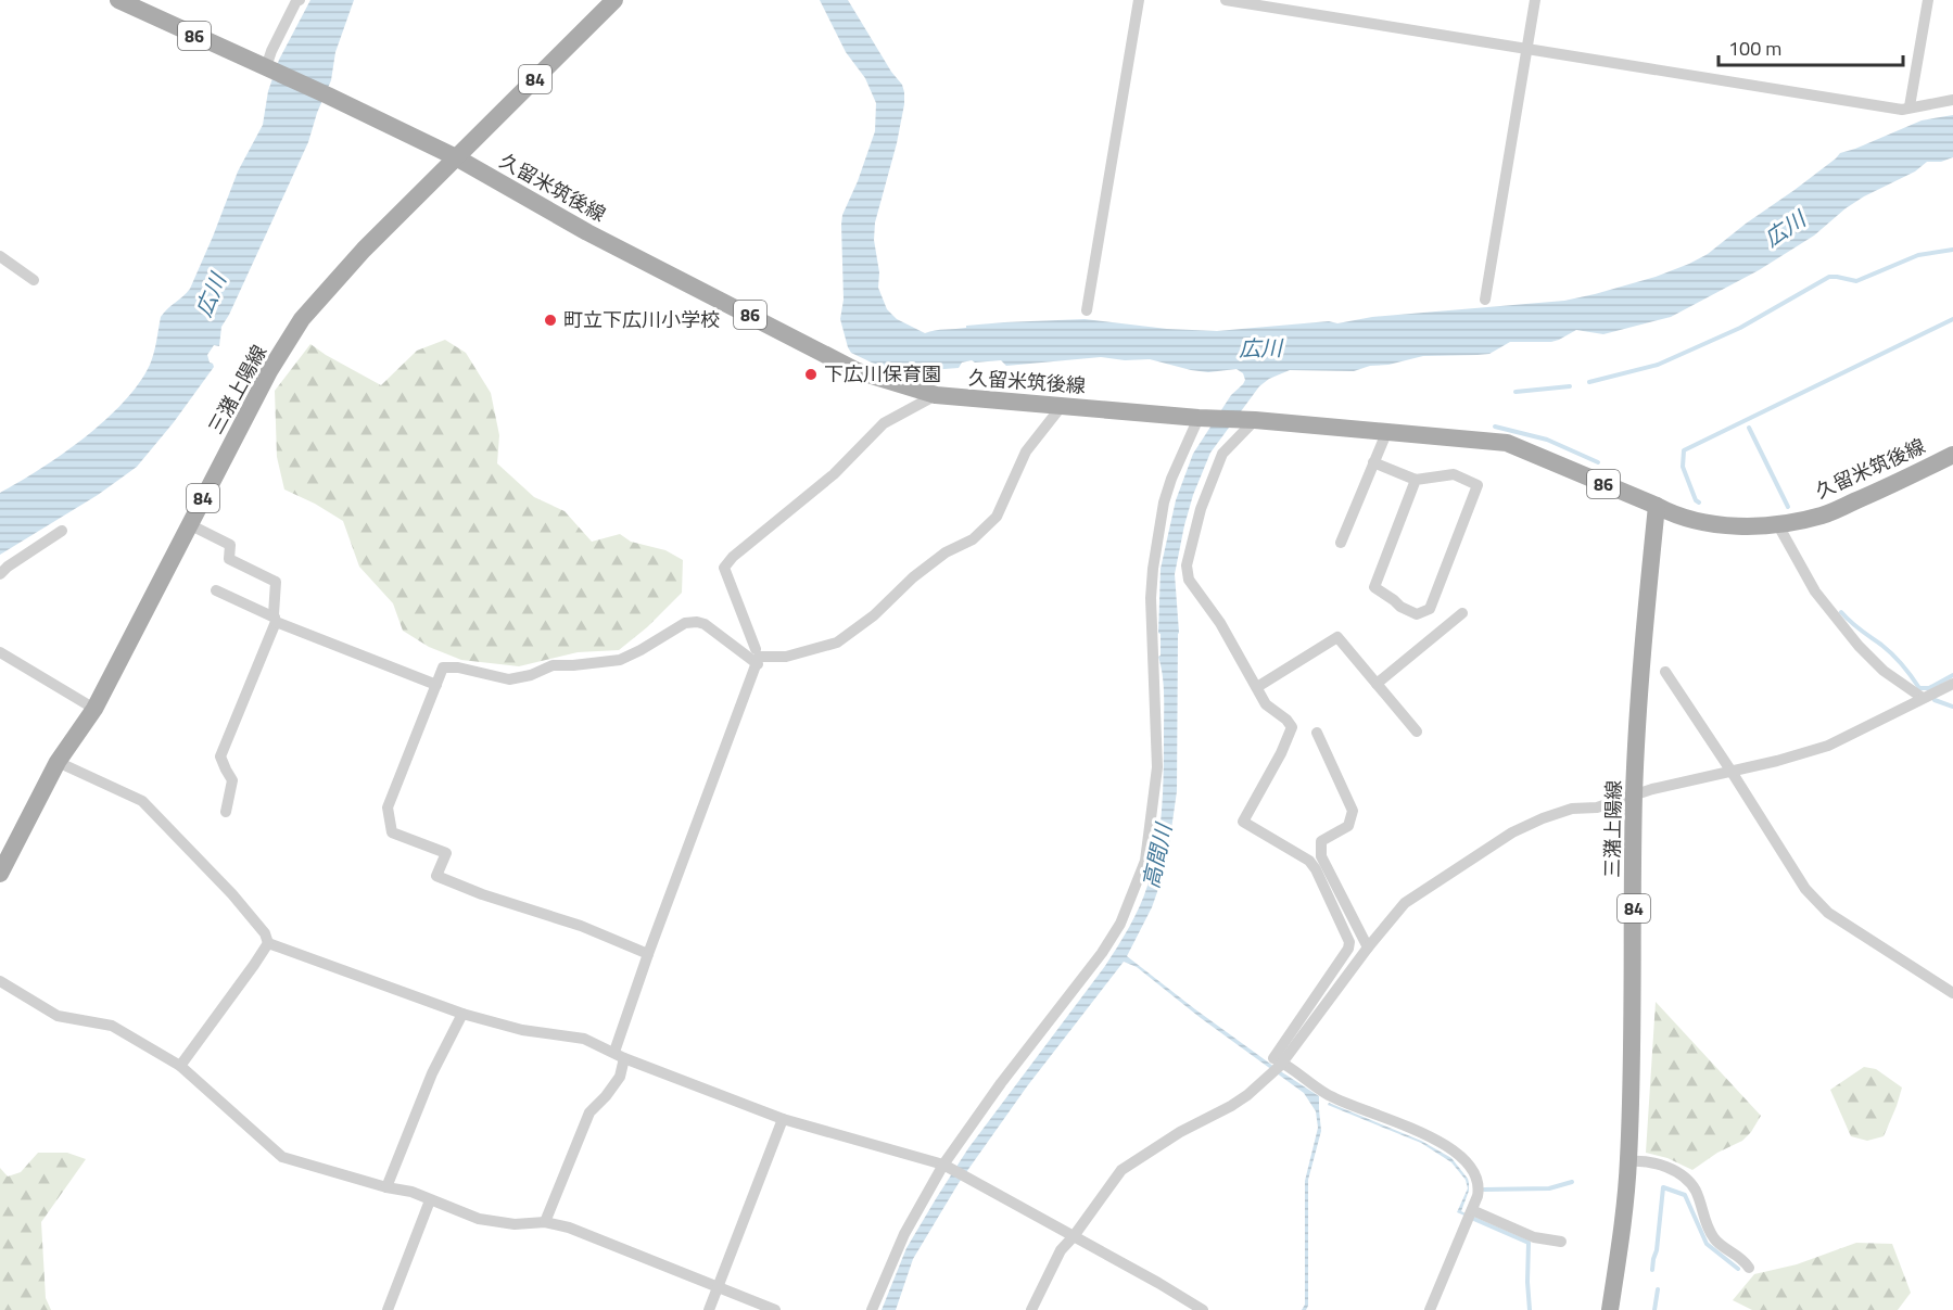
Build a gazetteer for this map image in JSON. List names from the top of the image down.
{
  "streets": {
    "main road": [
      "86",
      "84",
      "久留米筑後線",
      "三潴上陽線"
    ]
  },
  "crossings": [
    ["久留米筑後線", "三潴上陽線"]
  ],
  "water": ["広川", "高間川"],
  "places": ["町立下広川小学校", "下広川保育園"],
  "scale_bar": "100 m"
}
